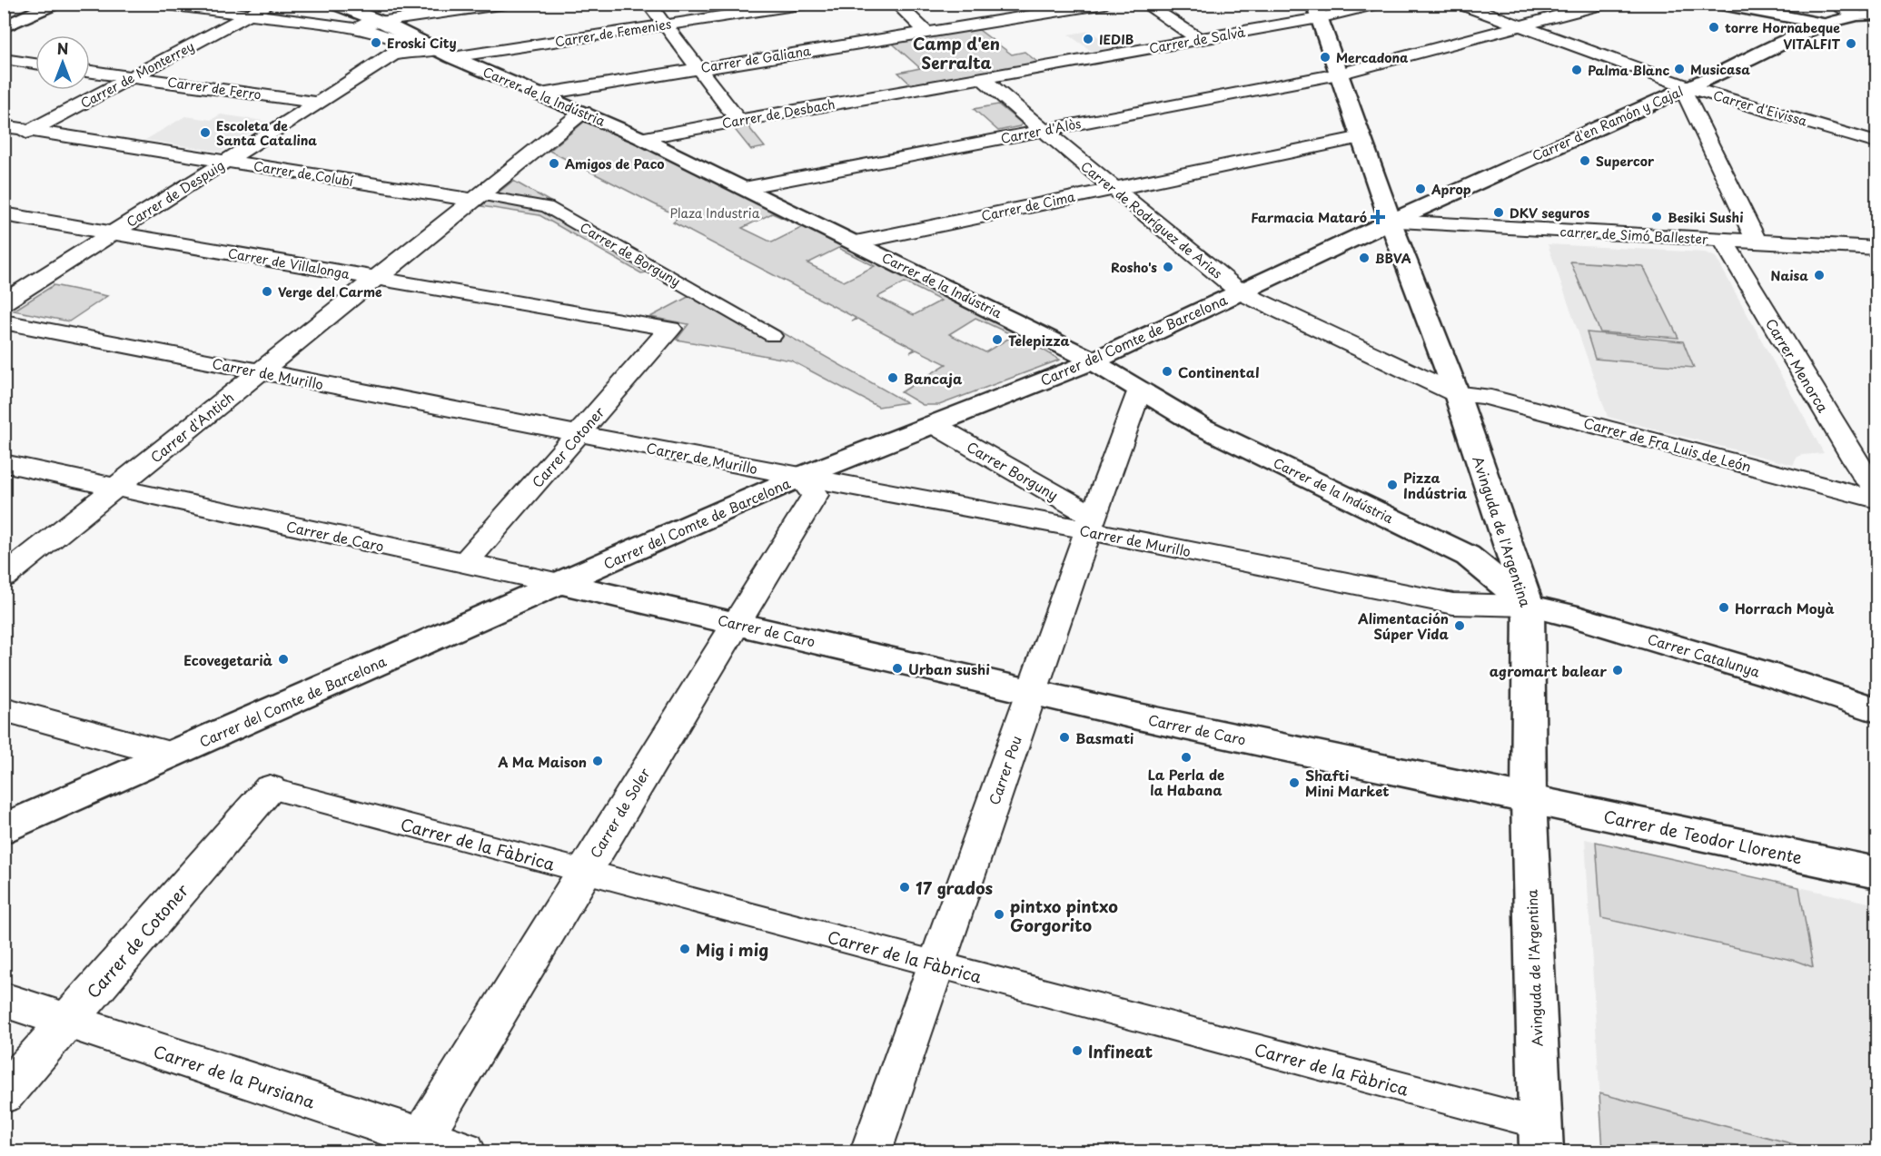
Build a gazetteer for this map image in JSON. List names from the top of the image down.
{
  "streets": {
    "street": [
      "Carrer de Femenies",
      "Carrer de Salvà",
      "Carrer de Galiana",
      "Carrer de Monterrey",
      "Carrer de Ferro",
      "Carrer de la Indústria",
      "Carrer d'Eivissa",
      "Carrer de Desbach",
      "Carrer d'en Ramón y Cajal",
      "Carrer d'Alòs",
      "Carrer de Colubí",
      "Carrer de Despuig",
      "Carrer de Cima",
      "Carrer de Rodríguez de Arias",
      "carrer de Simó Ballester",
      "Carrer de Borguny",
      "Carrer de Villalonga",
      "Carrer del Comte de Barcelona",
      "Carrer Menorca",
      "Carrer de Murillo",
      "Carrer d'Antich",
      "Carrer de Fra Luis de León",
      "Carrer Cotoner",
      "Carrer Borguny",
      "Avinguda de l'Argentina",
      "Carrer de Caro",
      "Carrer Catalunya",
      "Carrer Pou",
      "Carrer de Soler",
      "Carrer de Teodor Llorente",
      "Carrer de la Fàbrica",
      "Carrer de Cotoner",
      "Carrer de la Pursiana"
    ]
  },
  "crossings": [
    ["Carrer de Femenies", "Carrer de la Indústria"],
    ["Carrer de Femenies", "Carrer de Despuig"],
    ["Carrer de Salvà", "Carrer de Desbach"],
    ["Carrer de Salvà", "Carrer de Rodríguez de Arias"],
    ["Carrer de Salvà", "Avinguda de l'Argentina"],
    ["Carrer de Galiana", "Carrer de la Indústria"],
    ["Carrer de Monterrey", "Carrer de Ferro"],
    ["Carrer de Monterrey", "Carrer de Colubí"],
    ["Carrer de Ferro", "Carrer de Despuig"],
    ["Carrer de la Indústria", "Carrer de Desbach"],
    ["Carrer de la Indústria", "Carrer d'Alòs"],
    ["Carrer de la Indústria", "Carrer de Despuig"],
    ["Carrer de la Indústria", "Carrer de Cima"],
    ["Carrer de la Indústria", "Carrer del Comte de Barcelona"],
    ["Carrer de la Indústria", "Carrer de Murillo"],
    ["Carrer de la Indústria", "Carrer d'Antich"],
    ["Carrer de la Indústria", "Avinguda de l'Argentina"],
    ["Carrer de la Indústria", "Carrer Catalunya"],
    ["Carrer de la Indústria", "Carrer Pou"],
    ["Carrer d'Eivissa", "Carrer d'en Ramón y Cajal"],
    ["Carrer d'Eivissa", "Carrer d'Alòs"],
    ["Carrer de Desbach", "Carrer de Rodríguez de Arias"],
    ["Carrer d'en Ramón y Cajal", "carrer de Simó Ballester"],
    ["Carrer d'en Ramón y Cajal", "Carrer del Comte de Barcelona"],
    ["Carrer d'en Ramón y Cajal", "Avinguda de l'Argentina"],
    ["Carrer d'Alòs", "Carrer de Rodríguez de Arias"],
    ["Carrer d'Alòs", "Avinguda de l'Argentina"],
    ["Carrer de Colubí", "Carrer de Despuig"],
    ["Carrer de Colubí", "Carrer de Borguny"],
    ["Carrer de Colubí", "Carrer d'Antich"],
    ["Carrer de Despuig", "Carrer de Villalonga"],
    ["Carrer de Cima", "Carrer de Rodríguez de Arias"],
    ["Carrer de Cima", "Avinguda de l'Argentina"],
    ["Carrer de Rodríguez de Arias", "Carrer del Comte de Barcelona"],
    ["Carrer de Rodríguez de Arias", "Carrer de Fra Luis de León"],
    ["Carrer de Rodríguez de Arias", "Avinguda de l'Argentina"],
    ["carrer de Simó Ballester", "Carrer del Comte de Barcelona"],
    ["carrer de Simó Ballester", "Carrer Menorca"],
    ["carrer de Simó Ballester", "Avinguda de l'Argentina"],
    ["Carrer de Borguny", "Carrer d'Antich"],
    ["Carrer de Villalonga", "Carrer d'Antich"],
    ["Carrer de Villalonga", "Carrer Cotoner"],
    ["Carrer del Comte de Barcelona", "Carrer de Murillo"],
    ["Carrer del Comte de Barcelona", "Carrer Borguny"],
    ["Carrer del Comte de Barcelona", "Avinguda de l'Argentina"],
    ["Carrer del Comte de Barcelona", "Carrer de Caro"],
    ["Carrer del Comte de Barcelona", "Carrer de Soler"],
    ["Carrer de Murillo", "Carrer d'Antich"],
    ["Carrer de Murillo", "Carrer Cotoner"],
    ["Carrer de Murillo", "Carrer Borguny"],
    ["Carrer de Murillo", "Avinguda de l'Argentina"],
    ["Carrer de Murillo", "Carrer Catalunya"],
    ["Carrer de Murillo", "Carrer Pou"],
    ["Carrer de Murillo", "Carrer de Soler"],
    ["Carrer d'Antich", "Carrer de Caro"],
    ["Carrer de Fra Luis de León", "Avinguda de l'Argentina"],
    ["Carrer Cotoner", "Carrer de Caro"],
    ["Carrer Borguny", "Carrer Pou"],
    ["Avinguda de l'Argentina", "Carrer de Caro"],
    ["Avinguda de l'Argentina", "Carrer Catalunya"],
    ["Avinguda de l'Argentina", "Carrer de Teodor Llorente"],
    ["Avinguda de l'Argentina", "Carrer de la Fàbrica"],
    ["Carrer de Caro", "Carrer Pou"],
    ["Carrer de Caro", "Carrer de Soler"],
    ["Carrer de Caro", "Carrer de Teodor Llorente"],
    ["Carrer Pou", "Carrer de la Fàbrica"],
    ["Carrer de Soler", "Carrer de la Fàbrica"],
    ["Carrer de Soler", "Carrer de la Pursiana"],
    ["Carrer de la Fàbrica", "Carrer de Cotoner"],
    ["Carrer de Cotoner", "Carrer de la Pursiana"]
  ],
  "districts": ["Camp d'en Serralta"],
  "parks": ["Plaza Industria"],
  "places": {
    "other": [
      "torre Hornabeque",
      "IEDIB",
      "Eroski City",
      "VITALFIT",
      "Mercadona",
      "Musicasa",
      "Palma Blanc",
      "Escoleta de Santa Catalina",
      "Supercor",
      "Amigos de Paco",
      "Aprop",
      "DKV seguros",
      "Besiki Sushi",
      "BBVA",
      "Rosho's",
      "Naisa",
      "Verge del Carme",
      "Telepizza",
      "Continental",
      "Bancaja",
      "Pizza Indústria",
      "Horrach Moyà",
      "Alimentación Súper Vida",
      "Ecovegetarià",
      "Urban sushi",
      "agromart balear",
      "Basmati",
      "La Perla de la Habana",
      "A Ma Maison",
      "Shafti Mini Market",
      "17 grados",
      "pintxo pintxo Gorgorito",
      "Mig i mig",
      "Infineat"
    ],
    "health": ["Farmacia Mataró"]
  },
  "north": "top"
}
